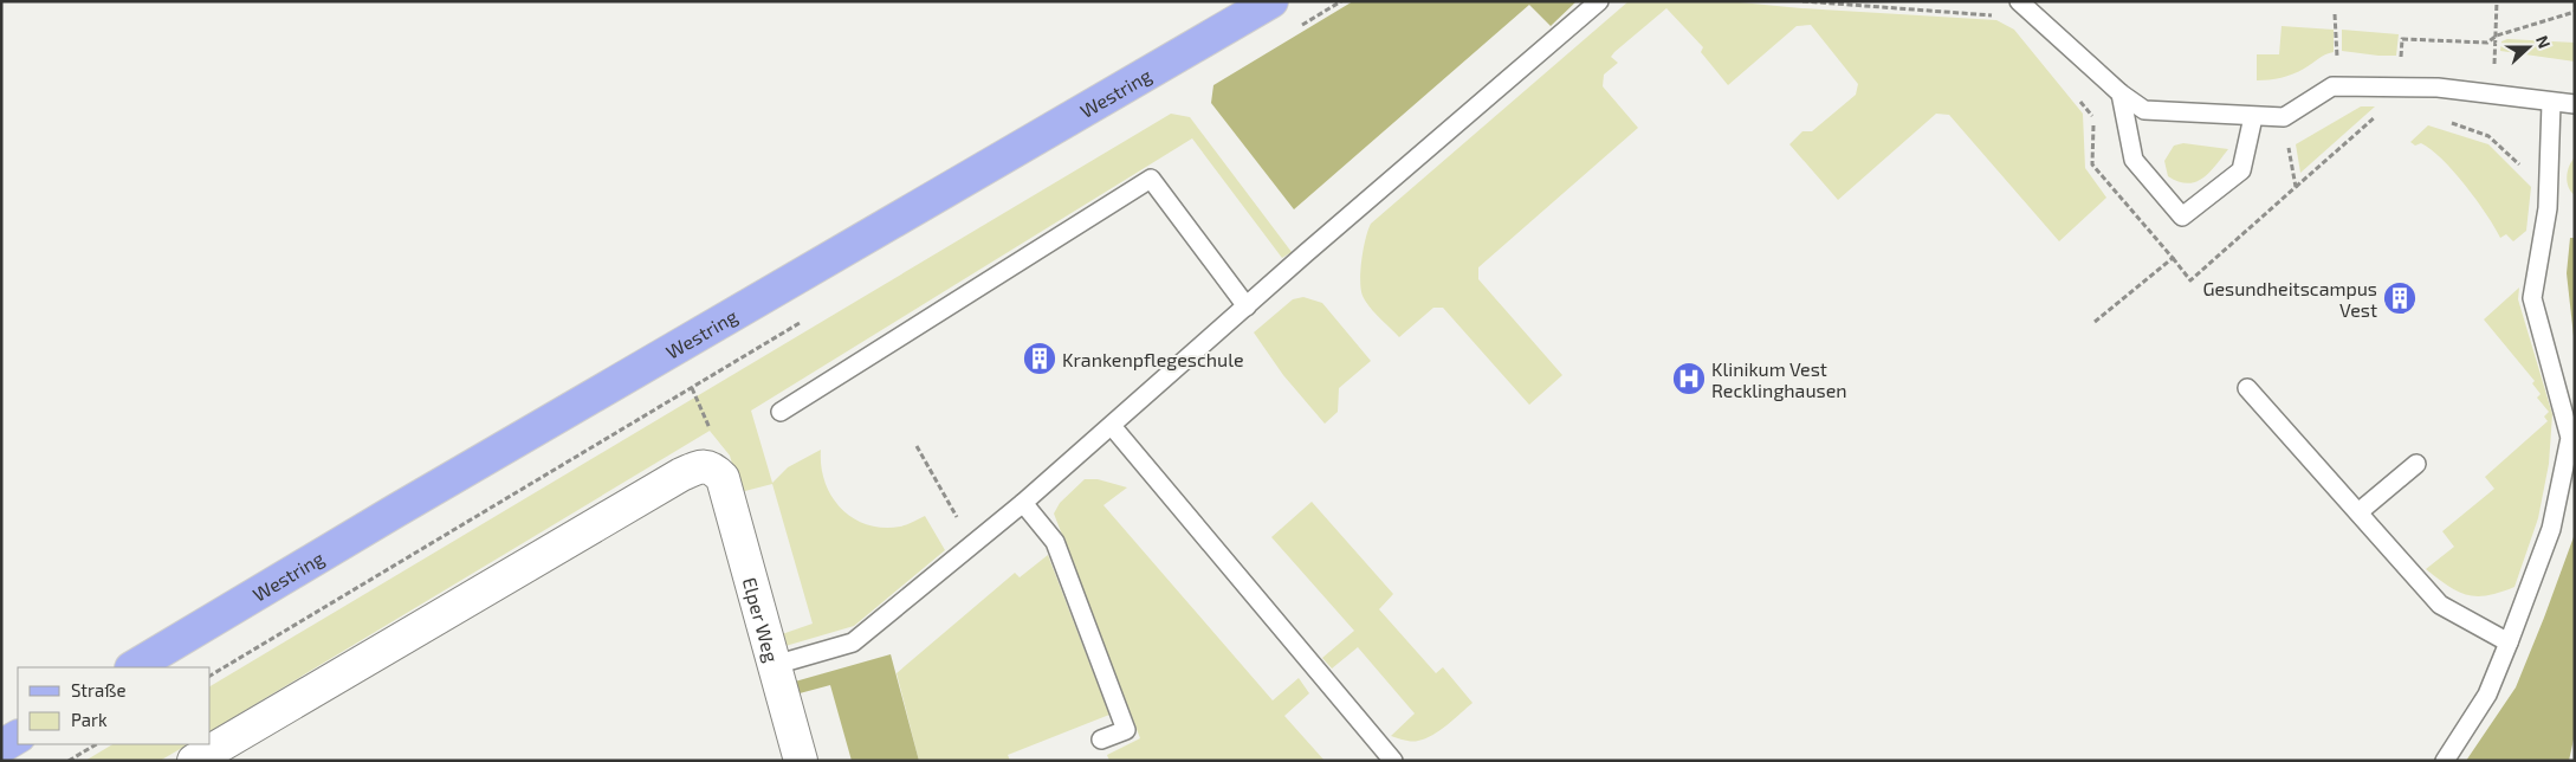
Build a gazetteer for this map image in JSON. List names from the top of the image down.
{
  "streets": {
    "main road": ["Westring"],
    "street": ["Elper Weg"]
  },
  "places": {
    "building": ["Gesundheitscampus Vest", "Krankenpflegeschule"],
    "hospital": ["Klinikum Vest Recklinghausen"]
  },
  "legend": ["Straße", "Park"],
  "north": "right"
}
